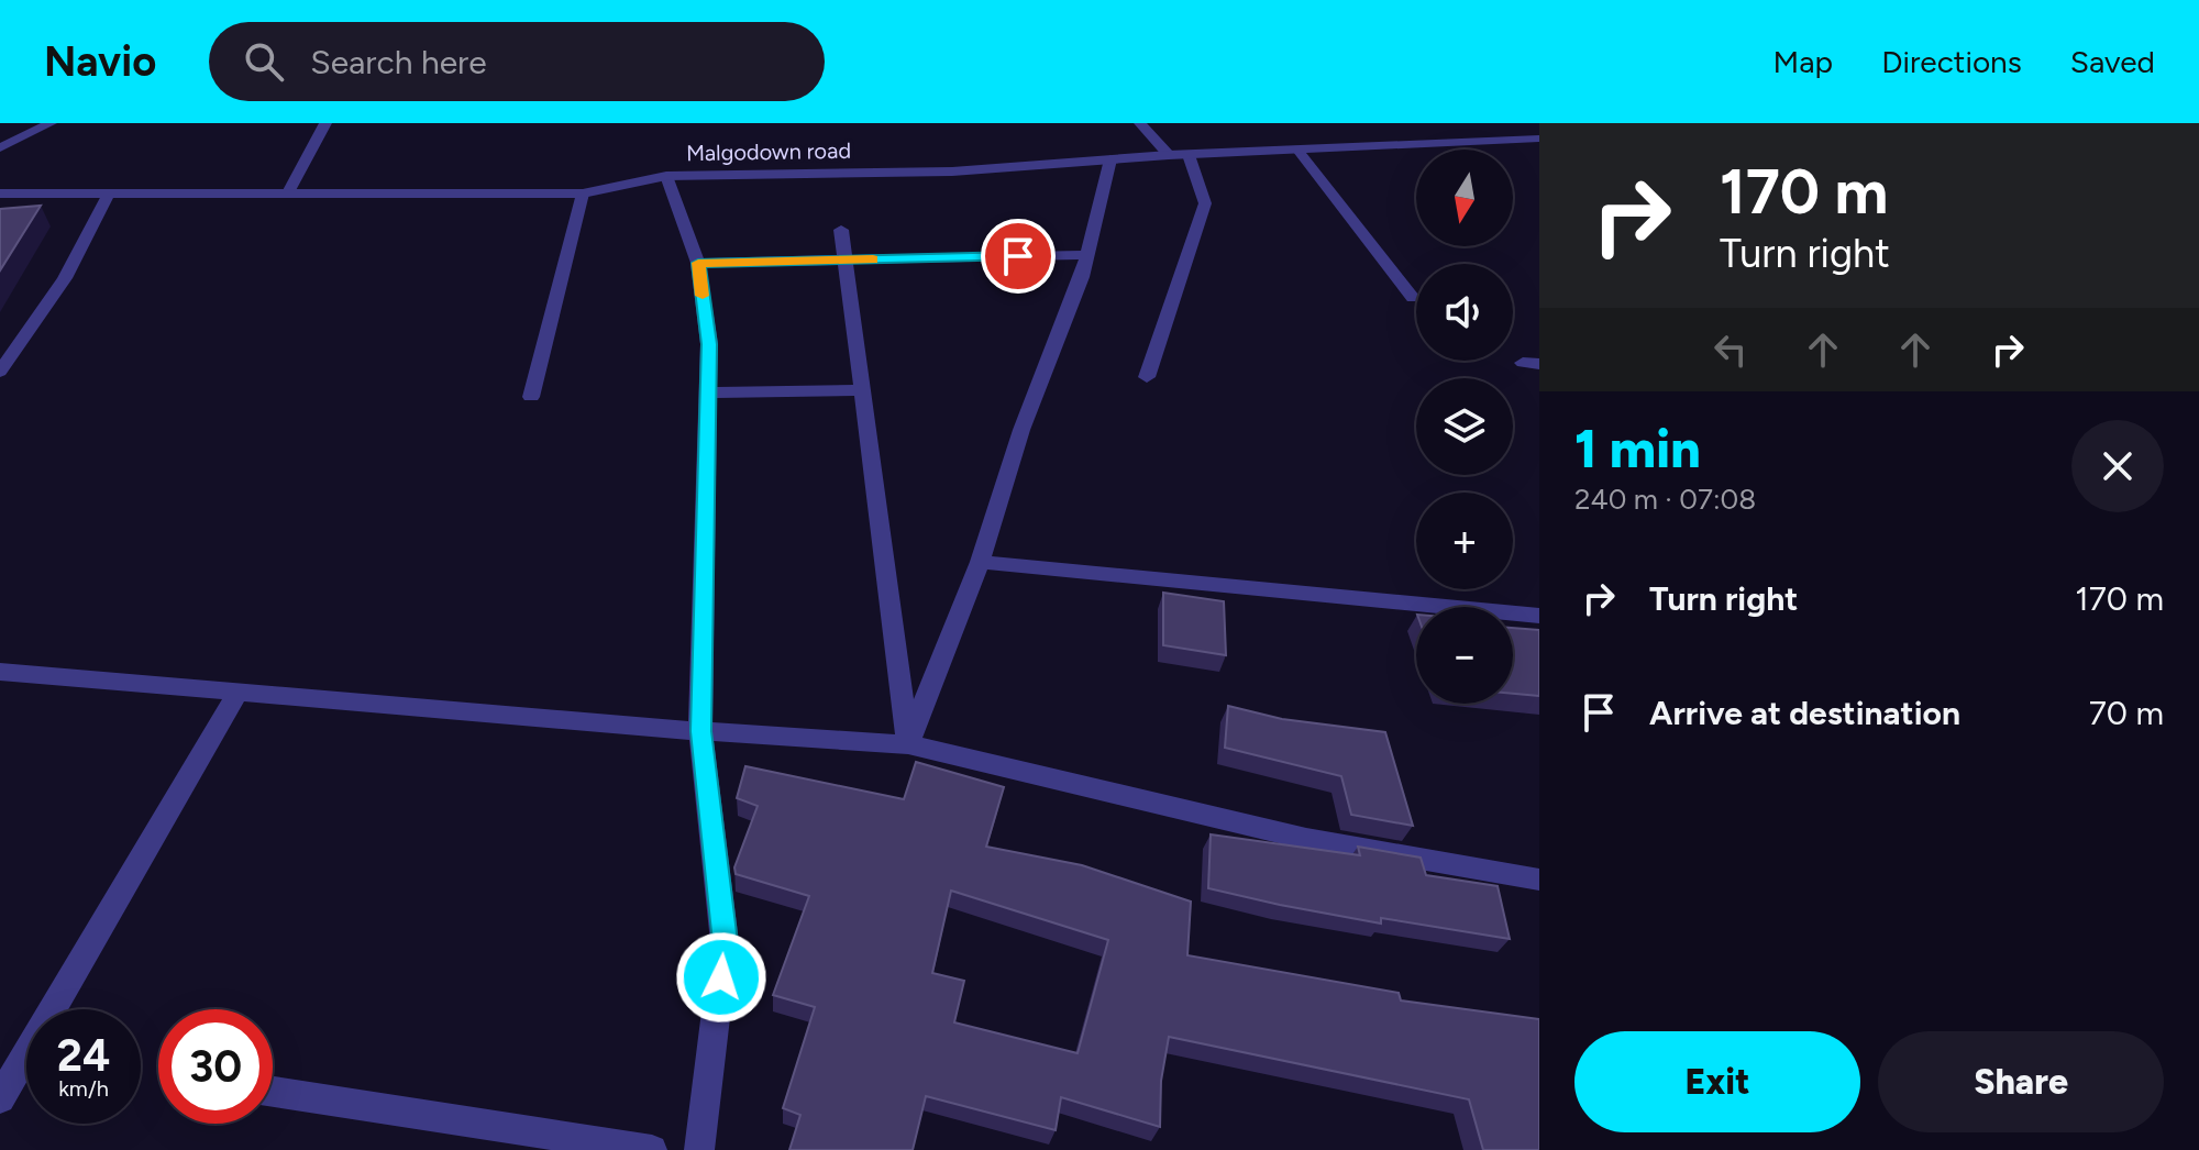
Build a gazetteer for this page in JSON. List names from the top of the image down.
{
  "streets": {
    "street": ["Malgodown road"]
  },
  "north": "bottom",
  "page": {
    "header": "Navio",
    "search": "Search here",
    "nav": ["Map", "Directions", "Saved"],
    "turn": ["170 m", "Turn right"],
    "map_buttons": ["+", "−"],
    "heading": ["1 min", "240 m · 07:08"],
    "list": [
      {
        "name": "Turn right",
        "value": "170 m"
      },
      {
        "name": "Arrive at destination",
        "value": "70 m"
      }
    ],
    "speed": "24 km/h",
    "limit": "30",
    "buttons": ["Exit", "Share"]
  }
}
